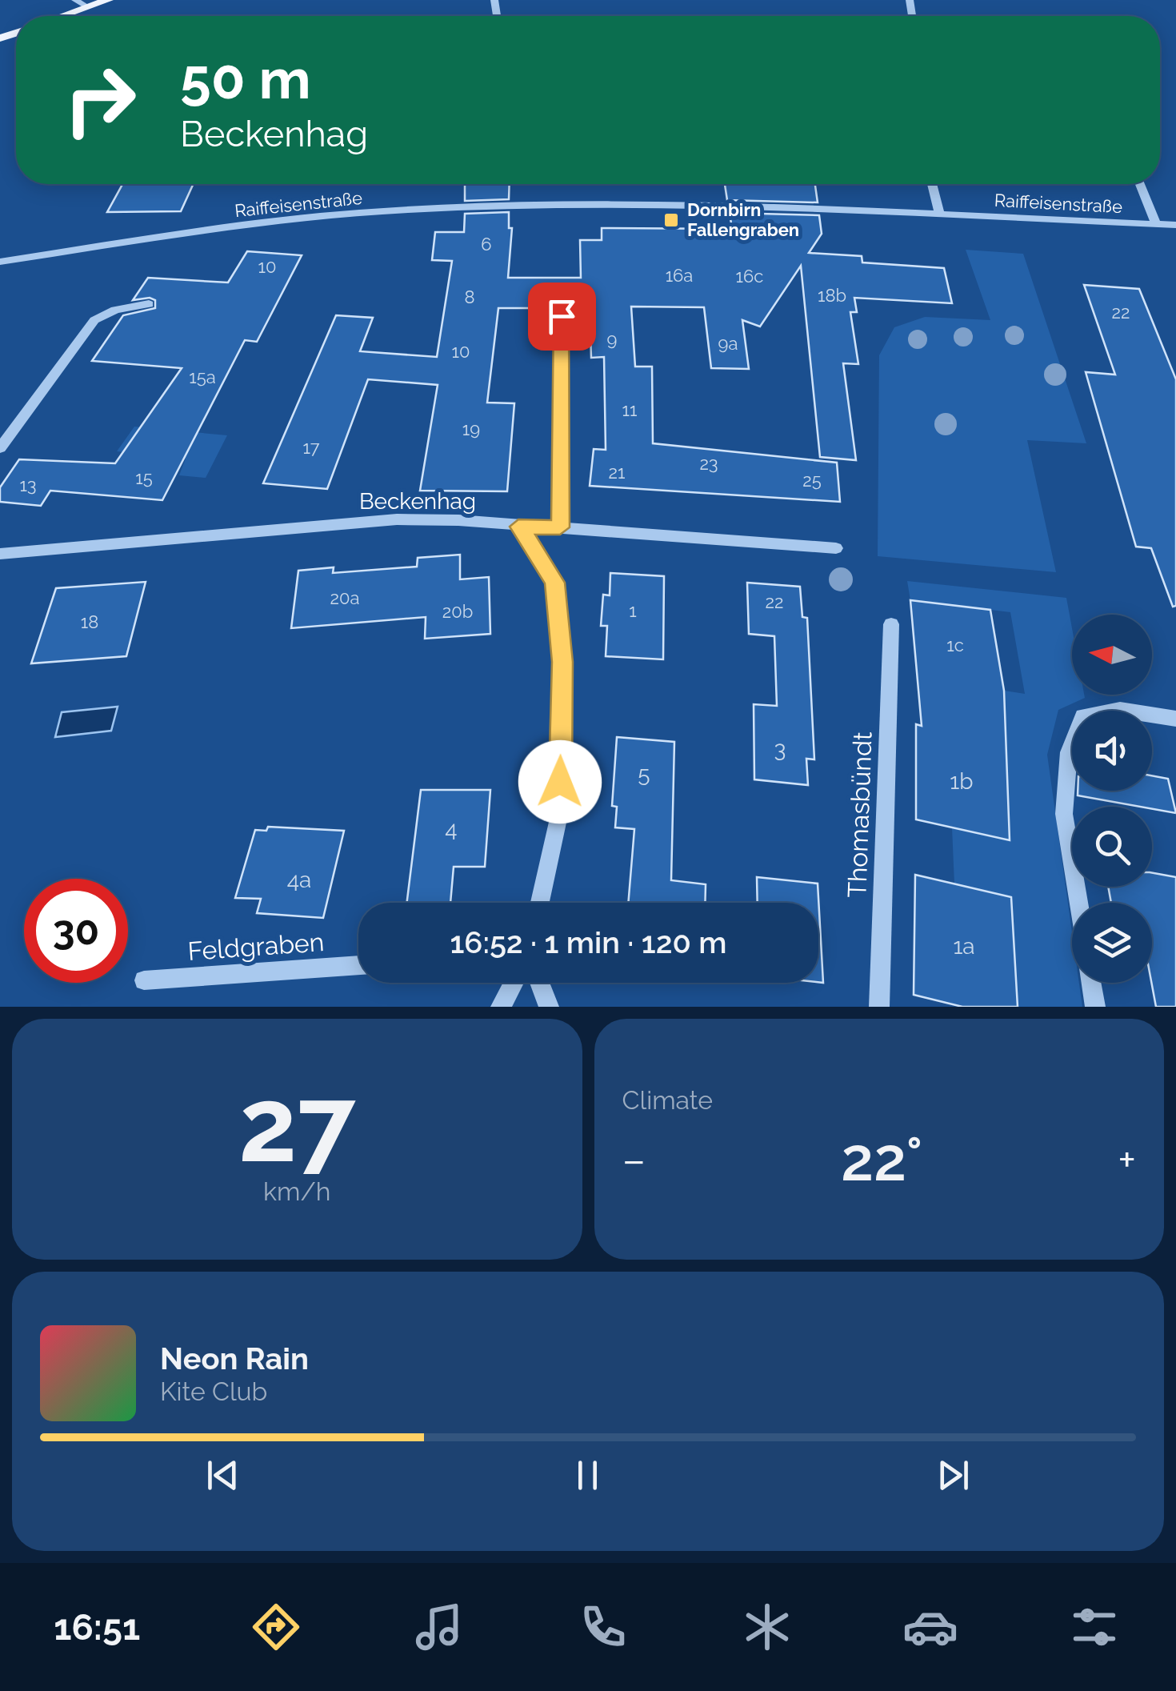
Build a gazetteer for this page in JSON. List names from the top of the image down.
{
  "streets": {
    "street": [
      "Raiffeisenstraße",
      "Beckenhag",
      "Thomasbündt",
      "Feldgraben"
    ]
  },
  "places": {
    "transit": ["Dornbirn Fallengraben"]
  },
  "house_numbers": [
    "6",
    "10",
    "16a",
    "16c",
    "18b",
    "8",
    "22",
    "9",
    "9a",
    "10",
    "15a",
    "11",
    "19",
    "17",
    "23",
    "21",
    "15",
    "25",
    "13",
    "20a",
    "22",
    "1",
    "20b",
    "18",
    "1c",
    "3",
    "5",
    "1b",
    "4",
    "4a",
    "1a"
  ],
  "north": "left",
  "page": {
    "turn": ["50 m", "Beckenhag"],
    "limit": "30",
    "trip": "16:52 · 1 min · 120 m",
    "tile": [
      ["27", "km/h"],
      "Climate"
    ],
    "heat": ["−", "22°", "+"],
    "song": ["Neon Rain", "Kite Club"],
    "tabs": "16:51"
  }
}
